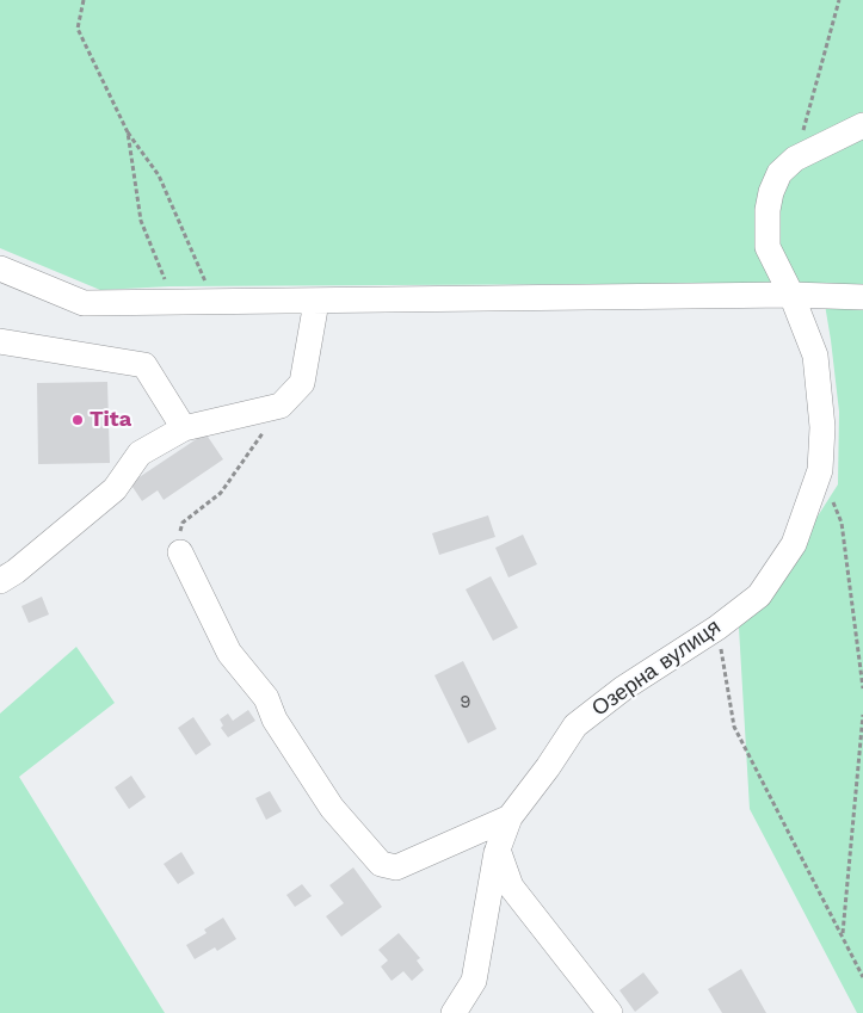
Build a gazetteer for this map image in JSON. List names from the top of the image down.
{
  "streets": {
    "street": ["Озерна вулиця"]
  },
  "places": ["Tita"],
  "house_numbers": ["9"]
}
